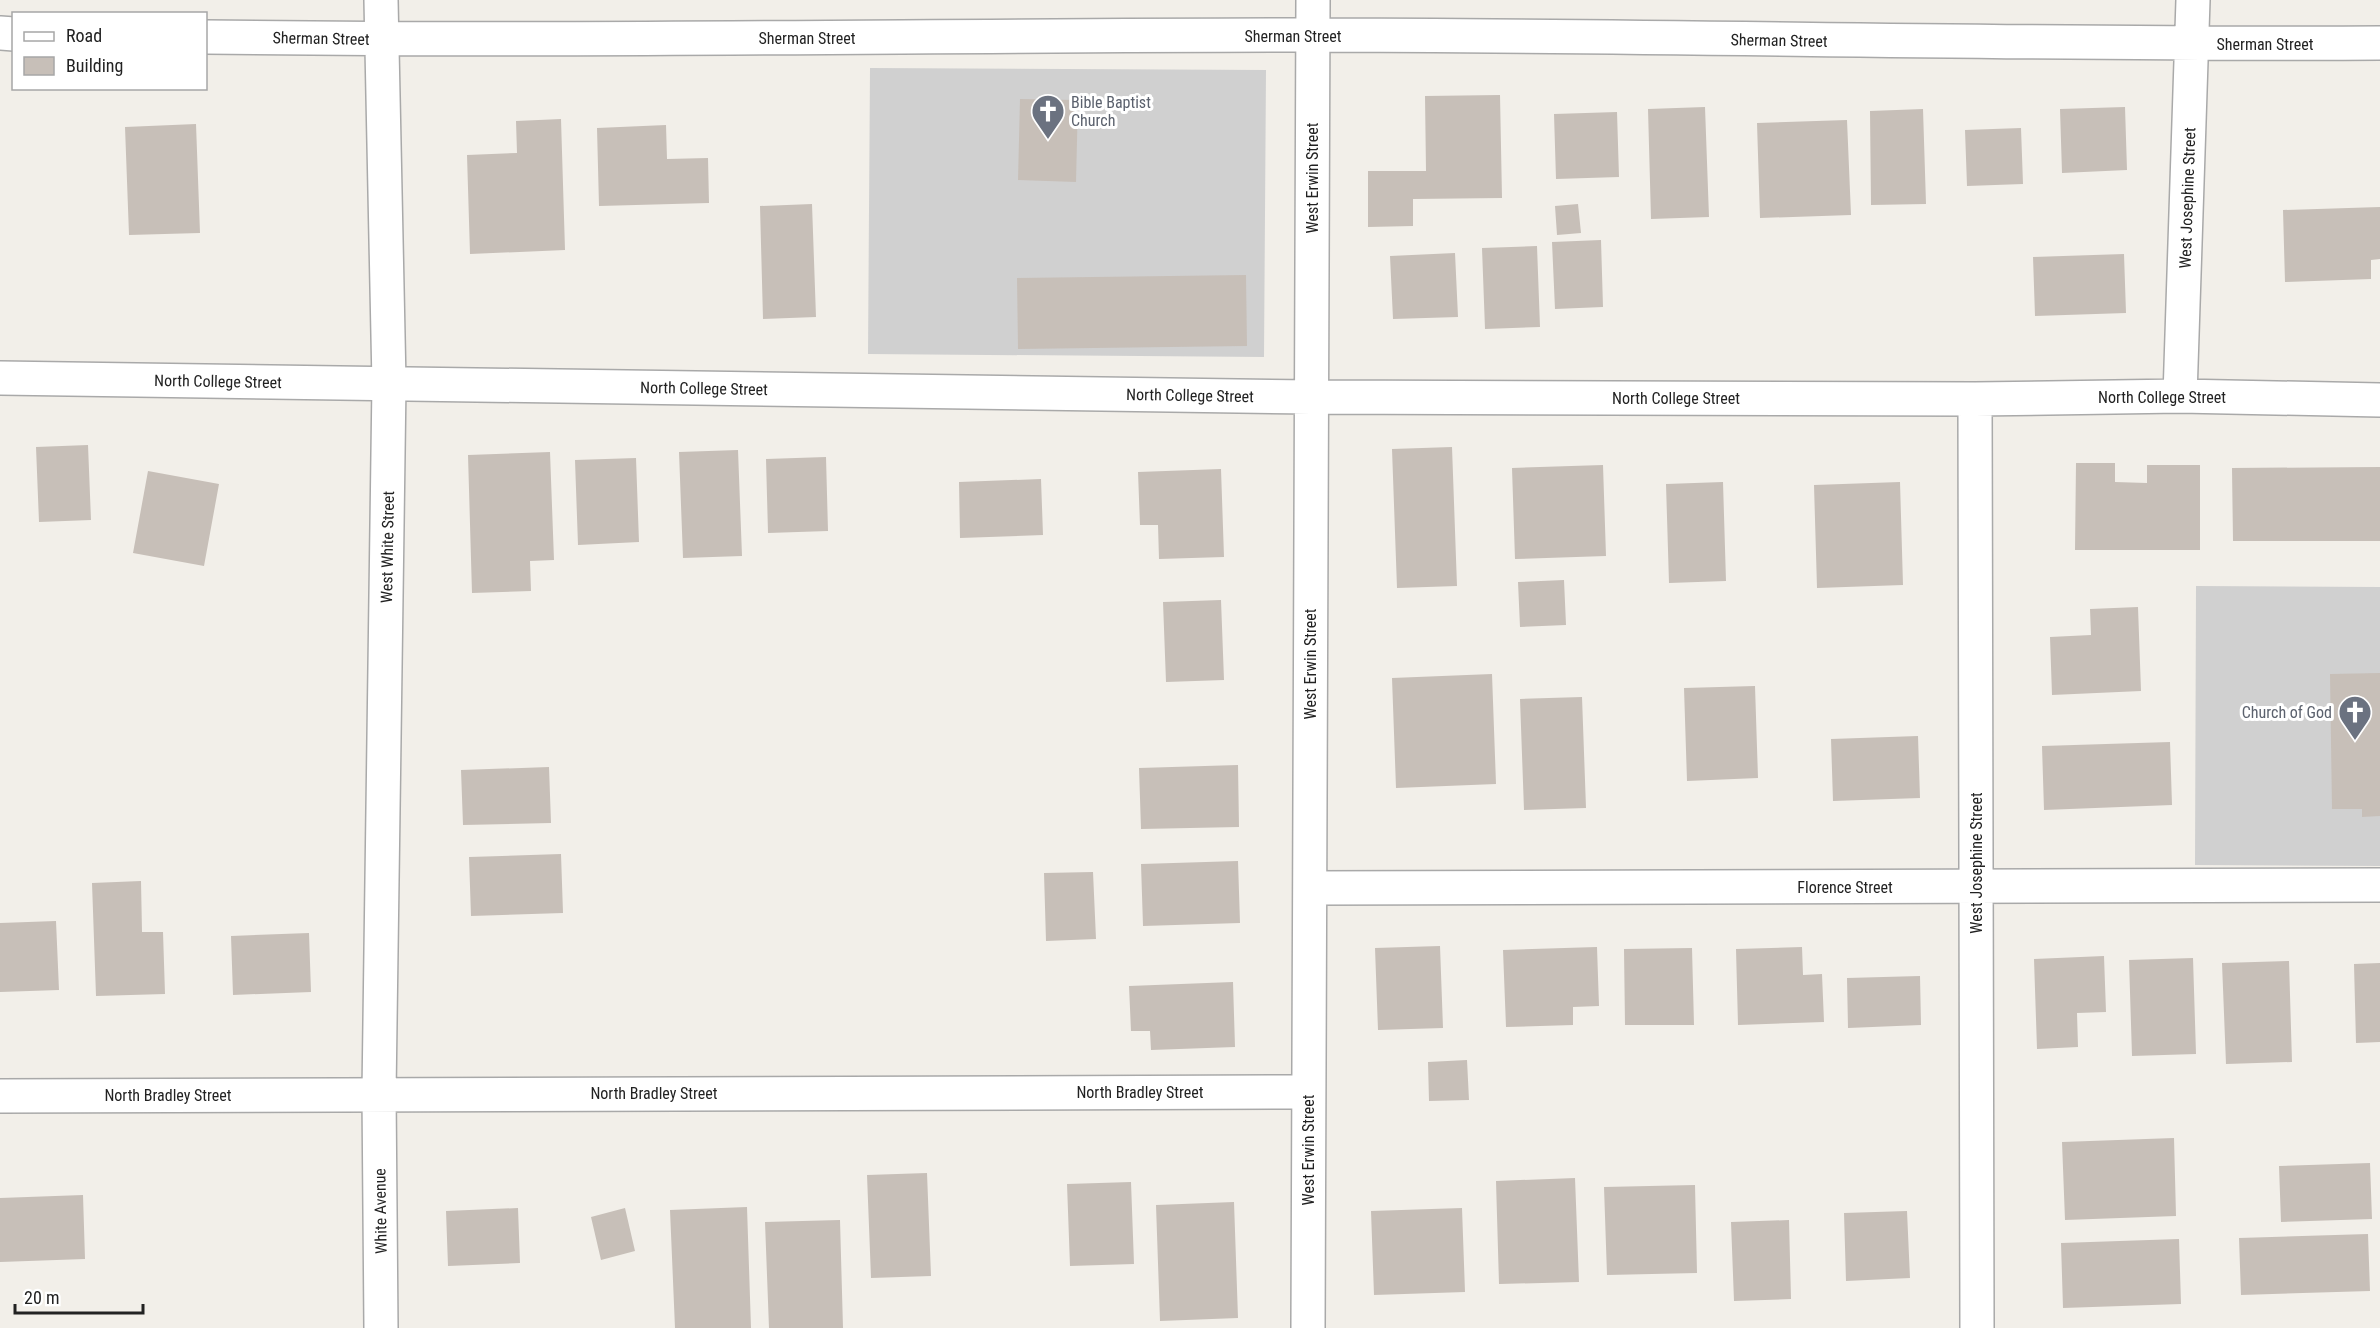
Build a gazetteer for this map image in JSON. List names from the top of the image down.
{
  "streets": {
    "street": [
      "Sherman Street",
      "West Erwin Street",
      "West Josephine Street",
      "North College Street",
      "West White Street",
      "Florence Street",
      "North Bradley Street",
      "White Avenue"
    ]
  },
  "crossings": [
    ["Sherman Street", "West Erwin Street"],
    ["Sherman Street", "West Josephine Street"],
    ["Sherman Street", "West White Street"],
    ["West Erwin Street", "North College Street"],
    ["West Erwin Street", "Florence Street"],
    ["West Erwin Street", "North Bradley Street"],
    ["West Josephine Street", "North College Street"],
    ["West Josephine Street", "Florence Street"],
    ["North College Street", "West White Street"],
    ["West White Street", "North Bradley Street"],
    ["West White Street", "White Avenue"],
    ["North Bradley Street", "White Avenue"]
  ],
  "places": {
    "church": ["Bible Baptist Church", "Church of God"]
  },
  "legend": ["Road", "Building"],
  "scale_bar": "20 m"
}
